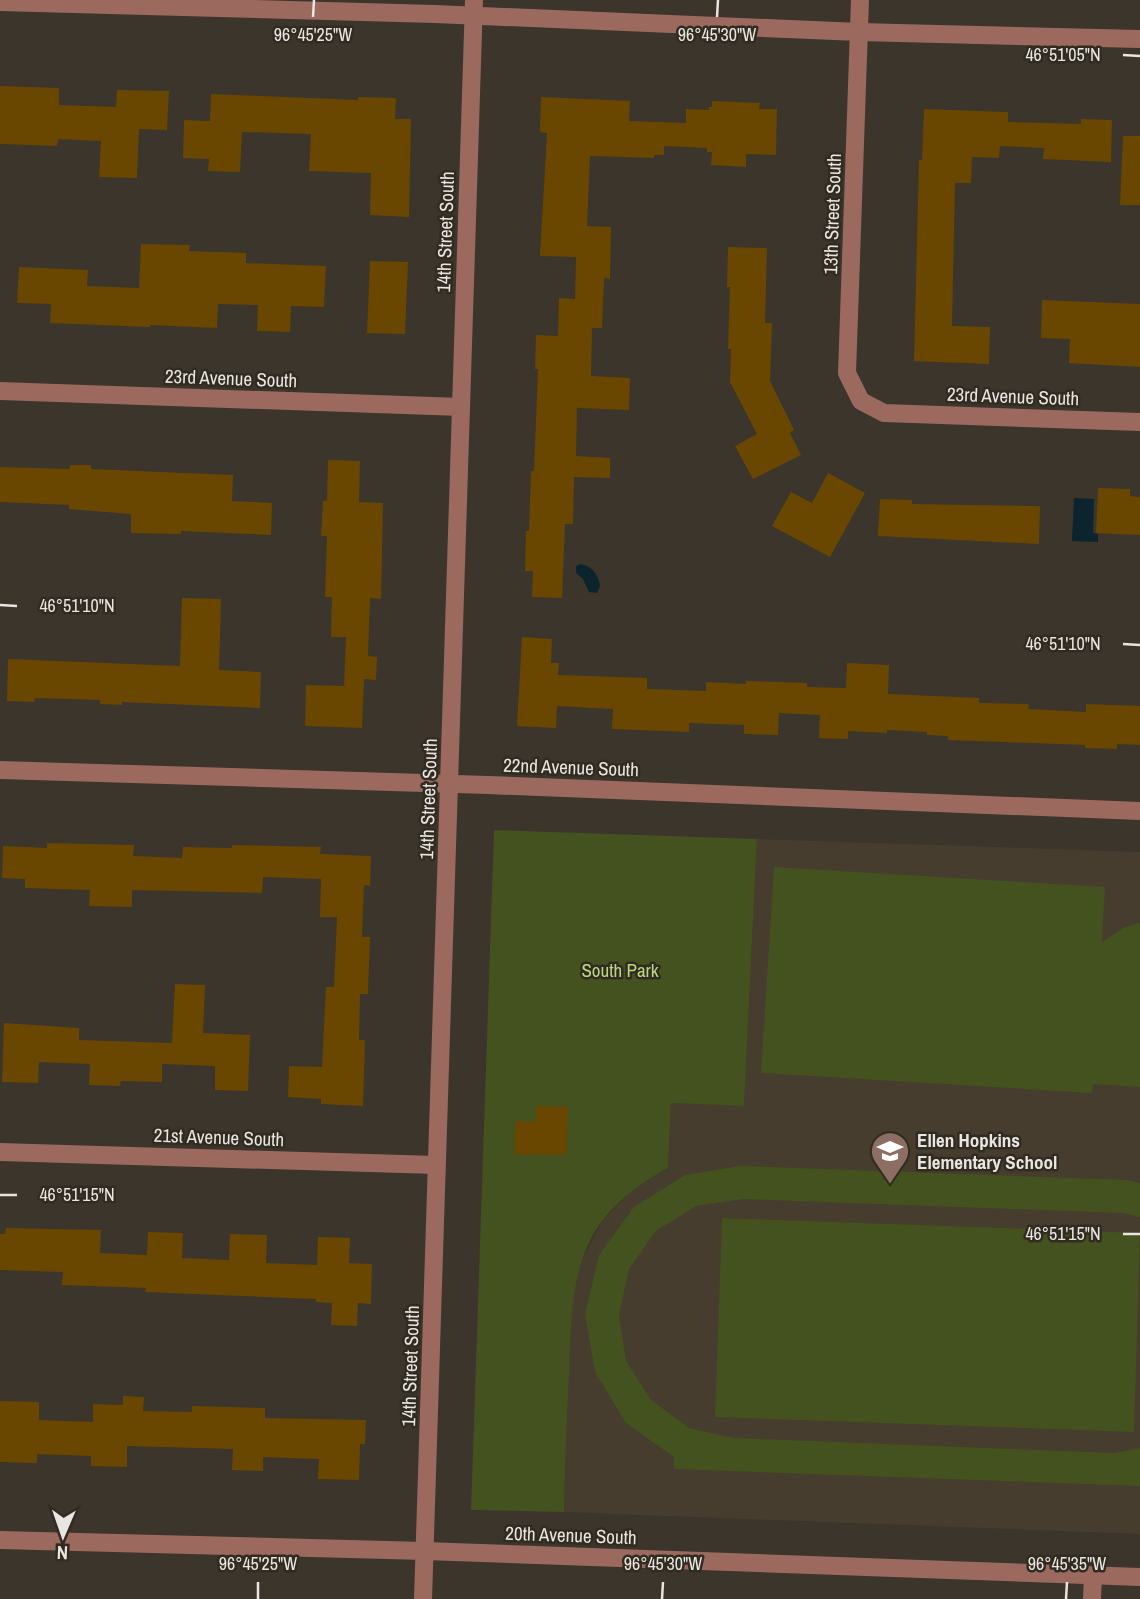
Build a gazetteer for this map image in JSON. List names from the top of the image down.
{
  "streets": {
    "street": [
      "13th Street South",
      "14th Street South",
      "23rd Avenue South",
      "22nd Avenue South",
      "21st Avenue South",
      "20th Avenue South"
    ]
  },
  "crossings": [
    ["13th Street South", "23rd Avenue South"],
    ["14th Street South", "23rd Avenue South"],
    ["14th Street South", "22nd Avenue South"],
    ["14th Street South", "21st Avenue South"],
    ["14th Street South", "20th Avenue South"]
  ],
  "parks": ["South Park"],
  "places": {
    "school or university": ["Ellen Hopkins Elementary School"]
  },
  "north": "bottom",
  "coordinates": [
    "96°45'25\"W",
    "96°45'30\"W",
    "46°51'05\"N",
    "46°51'10\"N",
    "46°51'15\"N",
    "96°45'35\"W"
  ]
}
